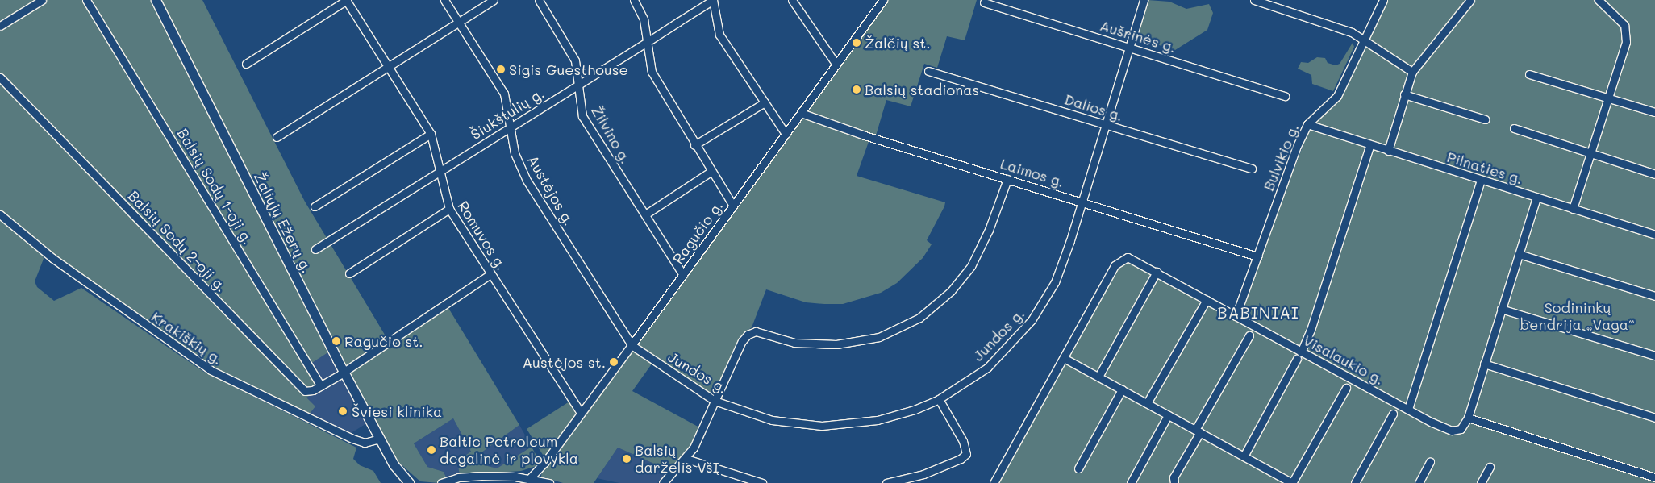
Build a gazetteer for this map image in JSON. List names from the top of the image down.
{
  "streets": {
    "main road": ["Žaliųjų Ežerų g."],
    "street": [
      "Aušrinės g.",
      "Dalios g.",
      "Šiukštulių g.",
      "Žilvino g.",
      "Bulvikio g.",
      "Pilnaties g.",
      "Laimos g.",
      "Balsių Sodų 1-oji g.",
      "Austėjos g.",
      "Ragučio g.",
      "Romuvos g.",
      "Balsių Sodų 2-oji g.",
      "Jundos g.",
      "Krakiškių g.",
      "Visalaukio g."
    ]
  },
  "crossings": [
    ["Aušrinės g.", "Jundos g."],
    ["Dalios g.", "Jundos g."],
    ["Šiukštulių g.", "Žilvino g."],
    ["Šiukštulių g.", "Austėjos g."],
    ["Šiukštulių g.", "Romuvos g."],
    ["Žilvino g.", "Ragučio g."],
    ["Bulvikio g.", "Pilnaties g."],
    ["Bulvikio g.", "Laimos g."],
    ["Bulvikio g.", "Visalaukio g."],
    ["Laimos g.", "Ragučio g."],
    ["Laimos g.", "Jundos g."],
    ["Balsių Sodų 1-oji g.", "Balsių Sodų 2-oji g."],
    ["Austėjos g.", "Ragučio g."],
    ["Austėjos g.", "Jundos g."],
    ["Žaliųjų Ežerų g.", "Balsių Sodų 2-oji g."],
    ["Žaliųjų Ežerų g.", "Krakiškių g."],
    ["Ragučio g.", "Romuvos g."],
    ["Ragučio g.", "Jundos g."],
    ["Romuvos g.", "Balsių Sodų 2-oji g."]
  ],
  "districts": ["BABINIAI"],
  "parks": ["Sodininkų bendrija „Vaga“"],
  "places": [
    "Žalčių st.",
    "Sigis Guesthouse",
    "Balsių stadionas",
    "Ragučio st.",
    "Austėjos st.",
    "Šviesi klinika",
    "Baltic Petroleum degalinė ir plovykla",
    "Balsių darželis VšĮ"
  ]
}
